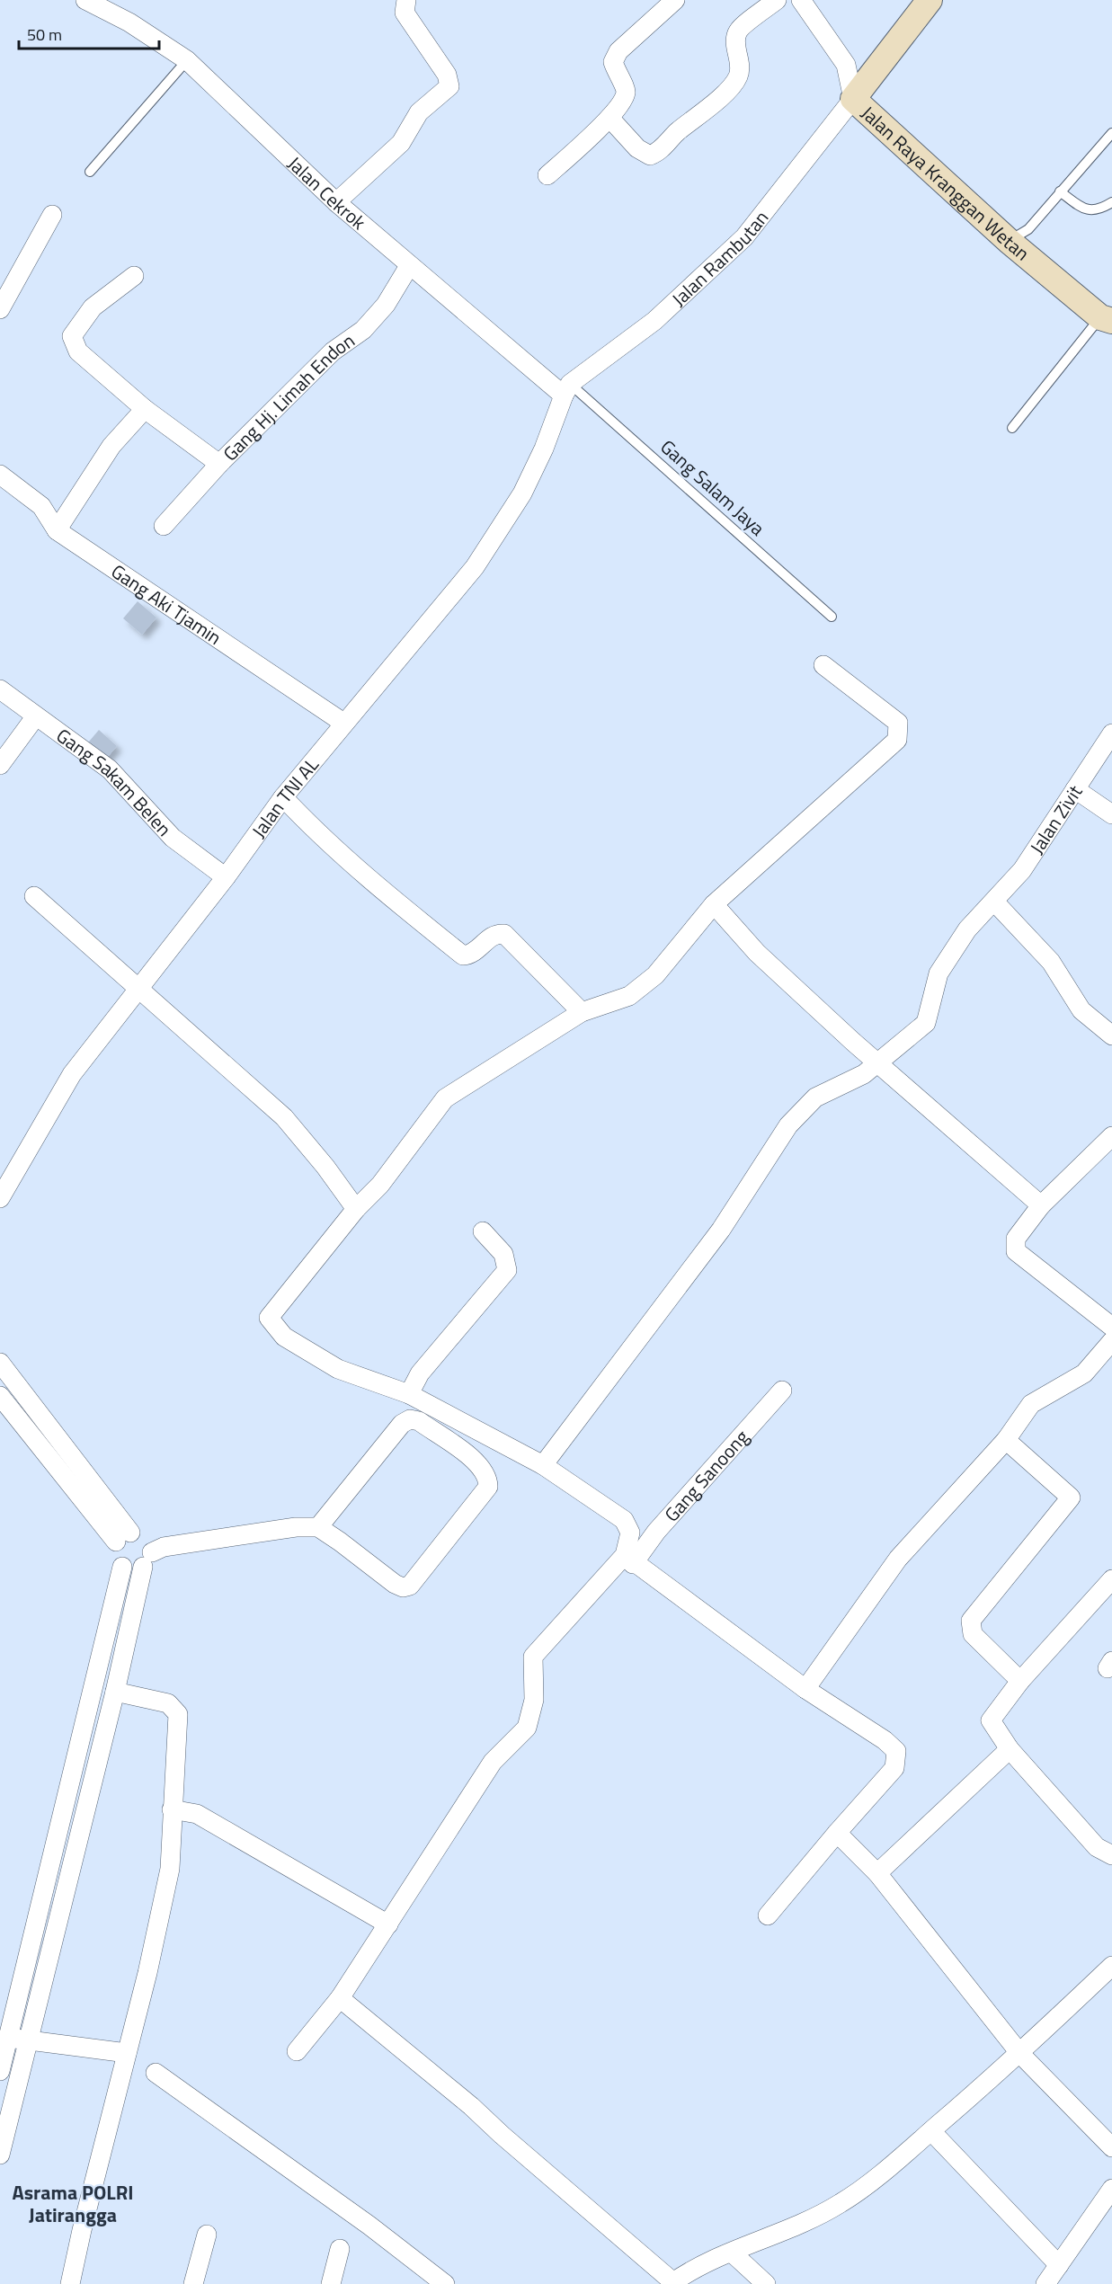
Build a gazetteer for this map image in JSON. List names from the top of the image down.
{
  "streets": {
    "main road": ["Jalan Raya Kranggan Wetan"],
    "street": [
      "Jalan Cekrok",
      "Jalan Rambutan",
      "Gang Hj. Limah Endon",
      "Gang Aki Tjamin",
      "Gang Sakam Belen",
      "Jalan TNI AL",
      "Jalan Zivit",
      "Gang Sanoong"
    ],
    "lane": ["Gang Salam Jaya"]
  },
  "crossings": [
    ["Jalan Raya Kranggan Wetan", "Jalan Rambutan"],
    ["Jalan Cekrok", "Jalan Rambutan"],
    ["Jalan Cekrok", "Gang Hj. Limah Endon"],
    ["Jalan Cekrok", "Gang Salam Jaya"],
    ["Jalan Cekrok", "Jalan TNI AL"],
    ["Jalan Rambutan", "Gang Salam Jaya"],
    ["Jalan Rambutan", "Jalan TNI AL"],
    ["Gang Salam Jaya", "Jalan TNI AL"],
    ["Gang Aki Tjamin", "Jalan TNI AL"],
    ["Gang Sakam Belen", "Jalan TNI AL"]
  ],
  "districts": ["Asrama POLRI Jatirangga"],
  "scale_bar": "50 m"
}
